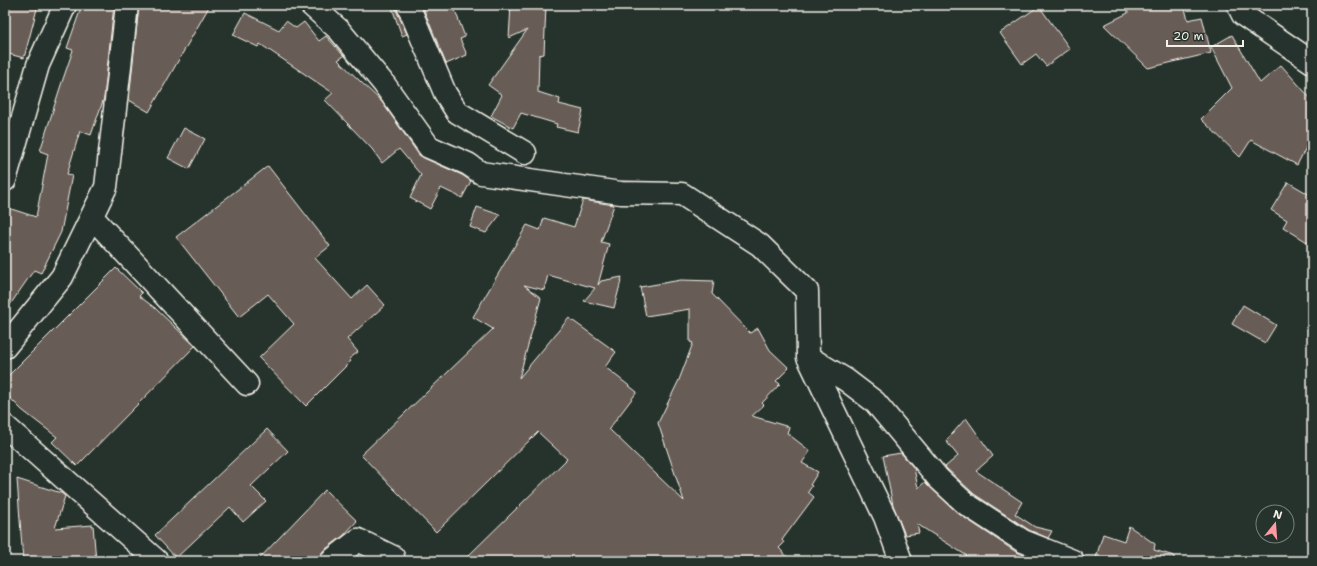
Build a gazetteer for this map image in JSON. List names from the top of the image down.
{
  "scale_bar": "20 m",
  "north": "top"
}
